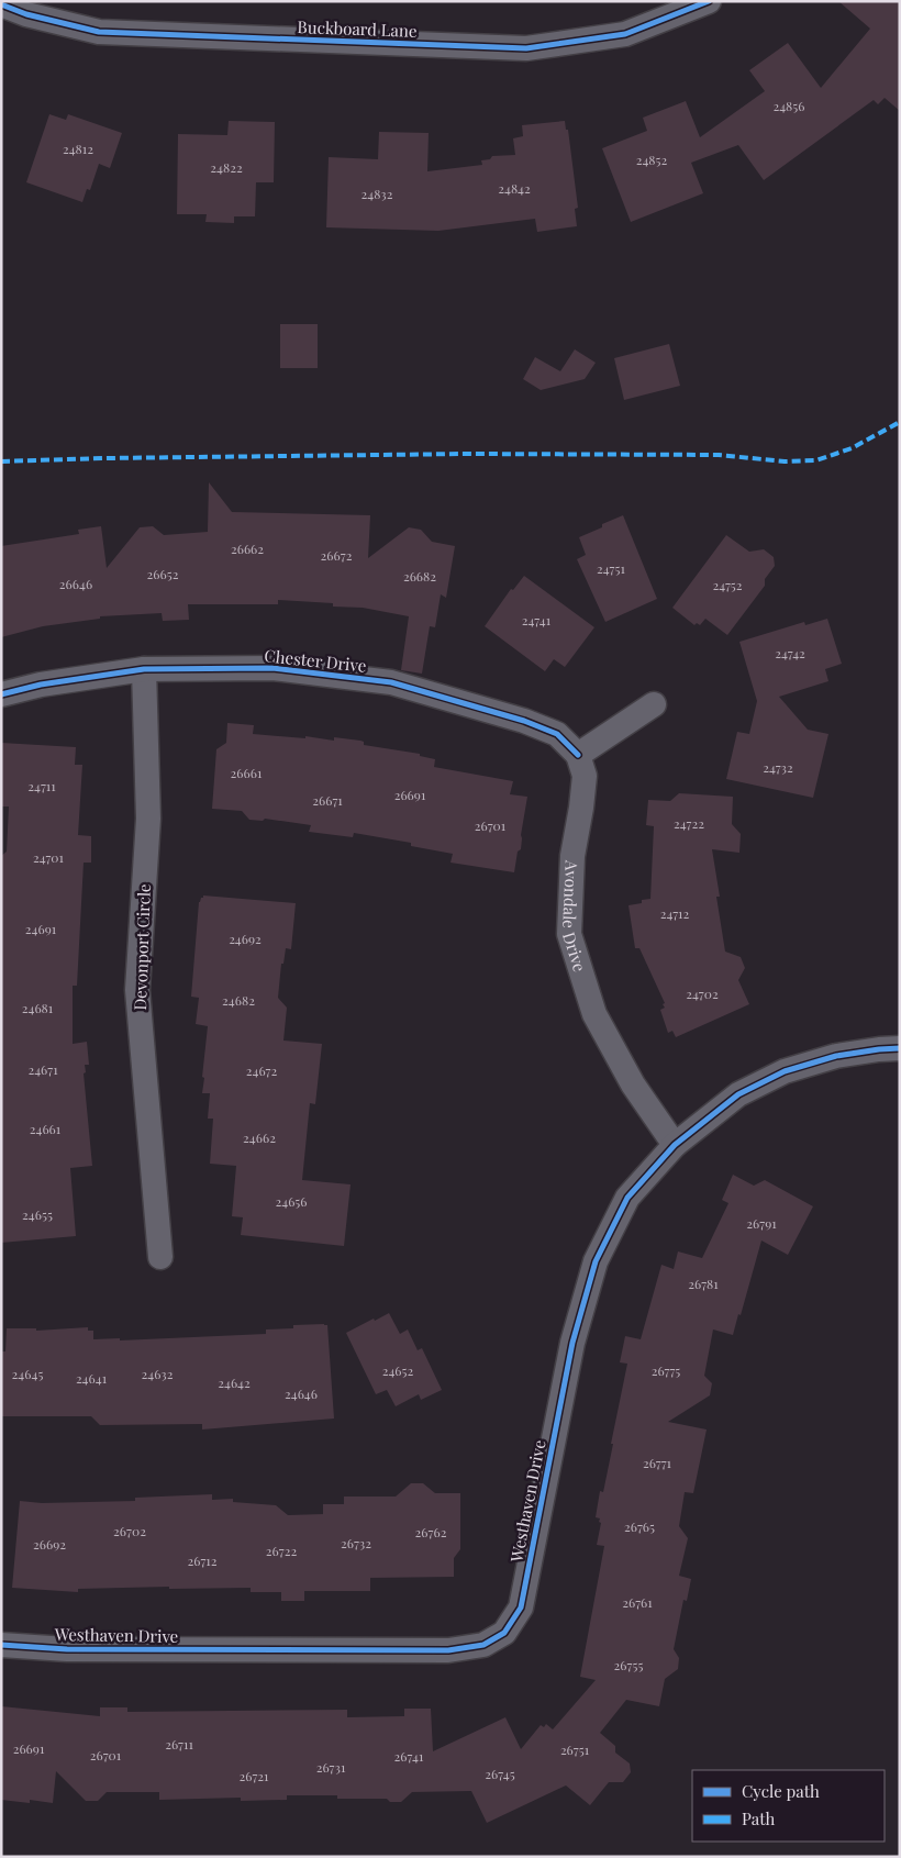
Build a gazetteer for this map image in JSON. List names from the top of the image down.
{
  "streets": {
    "street": [
      "Buckboard Lane",
      "Chester Drive",
      "Avondale Drive",
      "Devonport Circle",
      "Westhaven Drive"
    ]
  },
  "crossings": [
    ["Chester Drive", "Avondale Drive"],
    ["Chester Drive", "Devonport Circle"],
    ["Avondale Drive", "Westhaven Drive"]
  ],
  "house_numbers": [
    "24856",
    "24812",
    "24852",
    "24822",
    "24842",
    "24832",
    "26662",
    "26672",
    "24751",
    "26652",
    "26682",
    "26646",
    "24752",
    "24741",
    "24742",
    "24732",
    "26661",
    "24711",
    "26691",
    "26671",
    "24722",
    "26701",
    "24701",
    "24712",
    "24691",
    "24692",
    "24702",
    "24682",
    "24681",
    "24671",
    "24672",
    "24661",
    "24662",
    "24656",
    "24655",
    "26791",
    "26781",
    "24652",
    "26775",
    "24645",
    "24632",
    "24641",
    "24642",
    "24646",
    "26771",
    "26765",
    "26702",
    "26762",
    "26732",
    "26692",
    "26722",
    "26712",
    "26761",
    "26755",
    "26711",
    "26691",
    "26751",
    "26701",
    "26741",
    "26731",
    "26745",
    "26721"
  ],
  "legend": ["Cycle path", "Path"]
}
